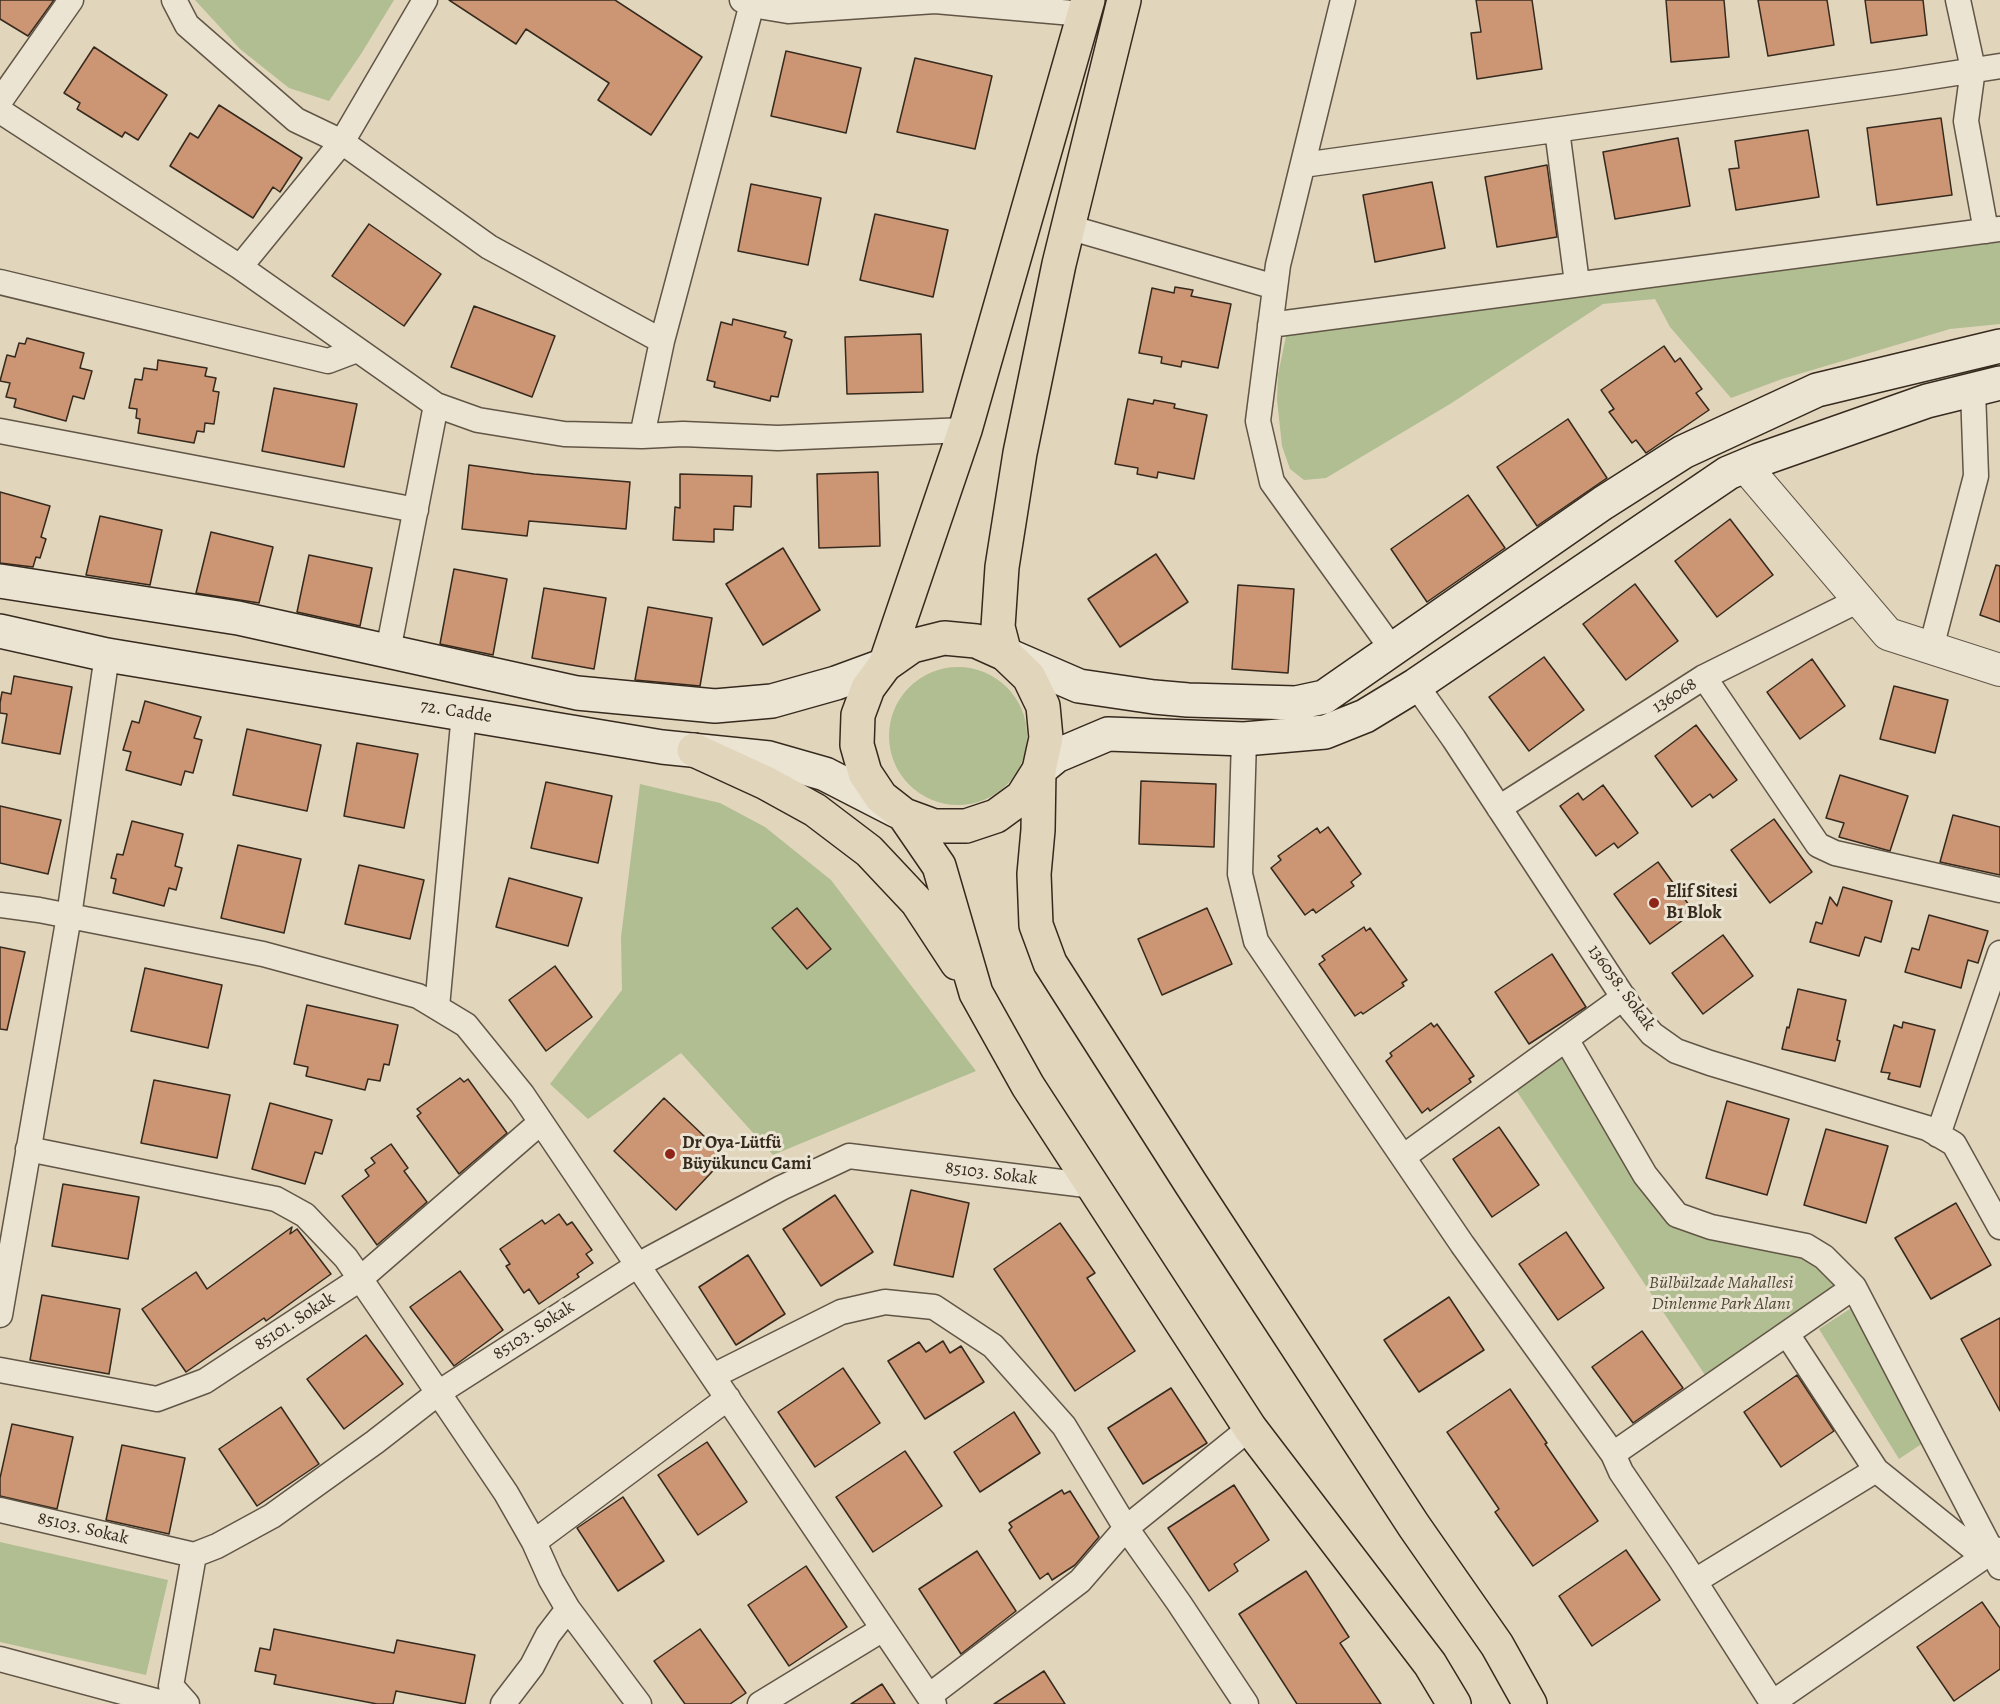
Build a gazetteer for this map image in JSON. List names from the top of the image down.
{
  "streets": {
    "main road": ["72. Cadde"],
    "street": [
      "136068",
      "136058. Sokak",
      "85103. Sokak",
      "85101. Sokak"
    ]
  },
  "crossings": [
    ["136068", "136058. Sokak"]
  ],
  "parks": ["Bülbülzade Mahallesi Dinlenme Park Alanı"],
  "places": ["Elif Sitesi B1 Blok", "Dr Oya-Lütfü Büyükuncu Cami"]
}
